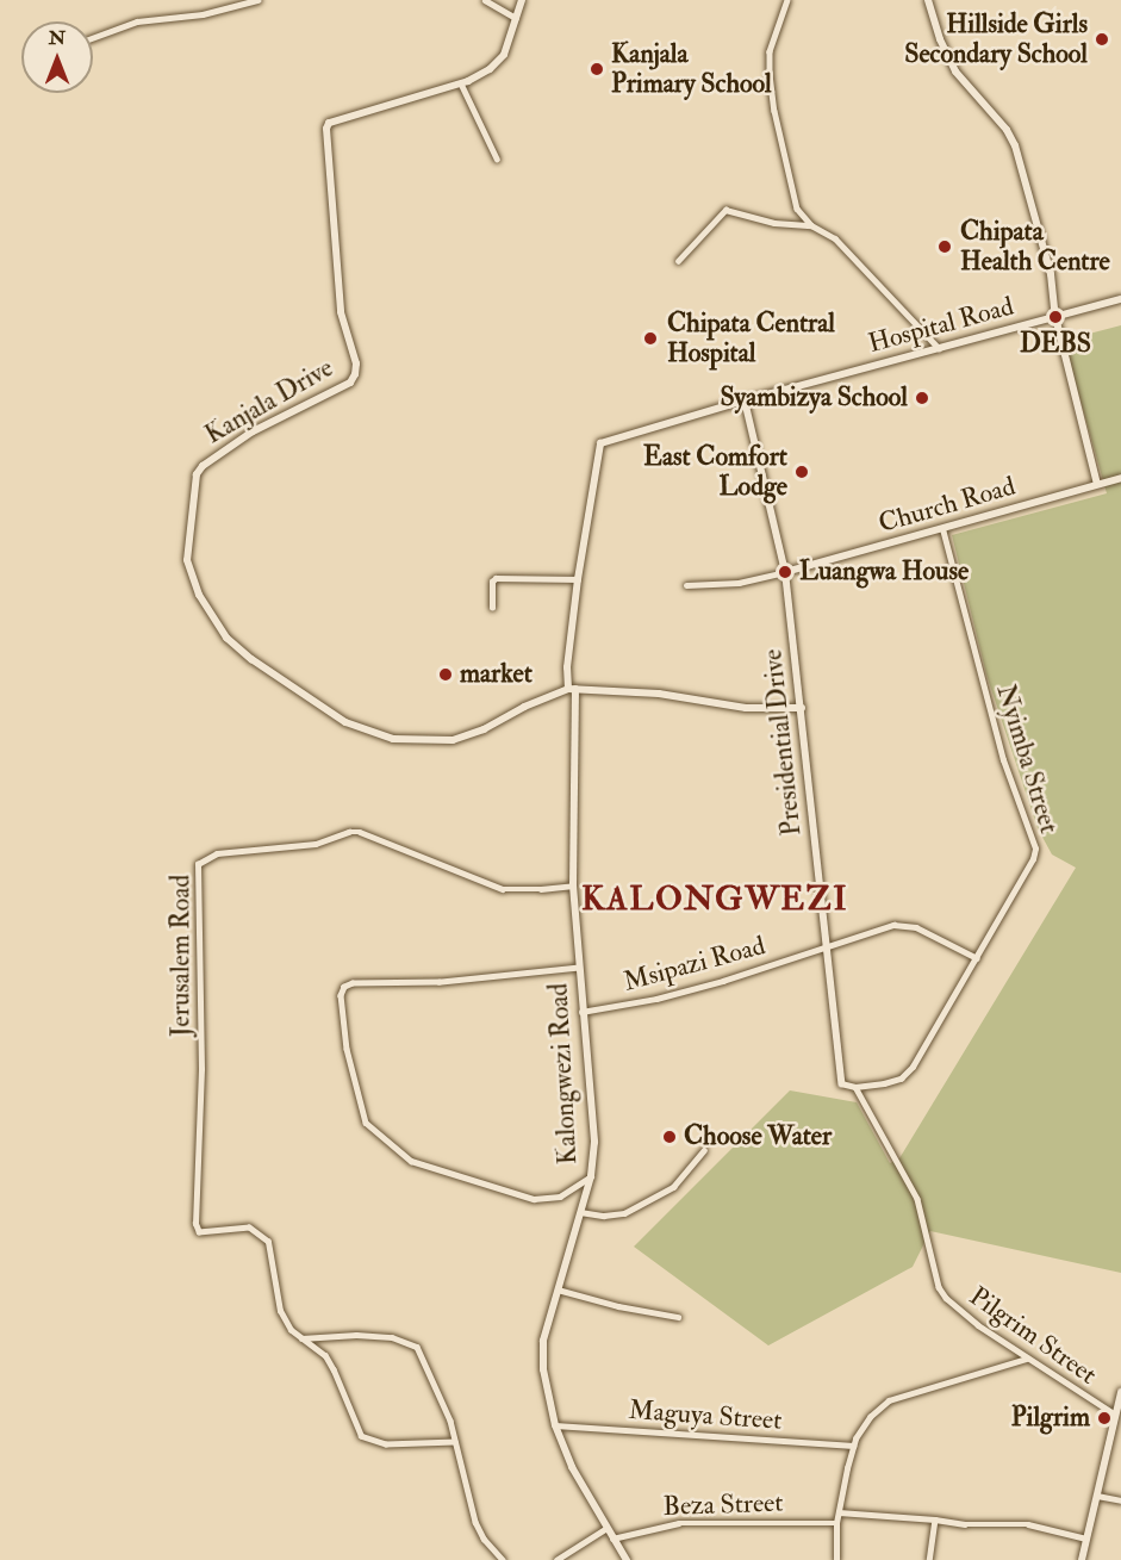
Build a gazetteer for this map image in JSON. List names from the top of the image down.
{
  "streets": {
    "street": [
      "Hospital Road",
      "Kanjala Drive",
      "Church Road",
      "Presidential Drive",
      "Nyimba Street",
      "Jerusalem Road",
      "Msipazi Road",
      "Kalongwezi Road",
      "Pilgrim Street",
      "Maguya Street",
      "Beza Street"
    ]
  },
  "crossings": [
    ["Hospital Road", "Kanjala Drive"],
    ["Hospital Road", "Presidential Drive"],
    ["Hospital Road", "Kalongwezi Road"],
    ["Kanjala Drive", "Presidential Drive"],
    ["Kanjala Drive", "Kalongwezi Road"],
    ["Church Road", "Presidential Drive"],
    ["Church Road", "Nyimba Street"],
    ["Presidential Drive", "Nyimba Street"],
    ["Presidential Drive", "Msipazi Road"],
    ["Nyimba Street", "Msipazi Road"],
    ["Nyimba Street", "Pilgrim Street"],
    ["Jerusalem Road", "Kalongwezi Road"],
    ["Msipazi Road", "Kalongwezi Road"],
    ["Kalongwezi Road", "Maguya Street"],
    ["Kalongwezi Road", "Beza Street"]
  ],
  "districts": ["KALONGWEZI"],
  "places": [
    "Hillside Girls Secondary School",
    "Kanjala Primary School",
    "Chipata Health Centre",
    "DEBS",
    "Chipata Central Hospital",
    "Syambizya School",
    "East Comfort Lodge",
    "Luangwa House",
    "market",
    "Choose Water",
    "Pilgrim"
  ],
  "north": "top"
}
